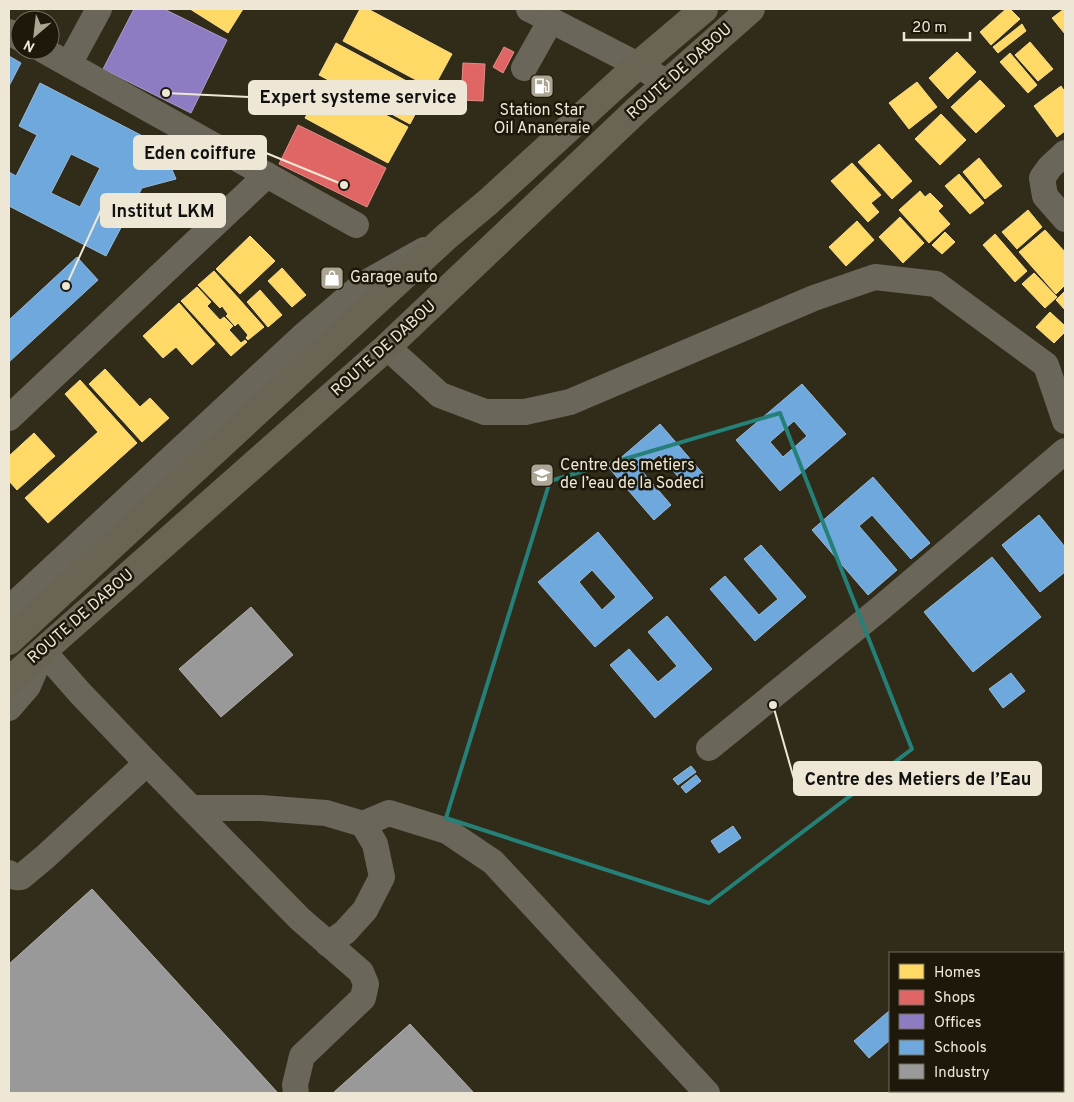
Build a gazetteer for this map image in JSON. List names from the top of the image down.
{
  "streets": {
    "main road": ["ROUTE DE DABOU"]
  },
  "places": {
    "fuel station": ["Station Star Oil Ananeraie"],
    "other": [
      "Expert systeme service",
      "Eden coiffure",
      "Institut LKM",
      "Centre des Metiers de l’Eau"
    ],
    "shop": ["Garage auto"],
    "school or university": ["Centre des metiers de l’eau de la Sodeci"]
  },
  "legend": [
    "Homes",
    "Shops",
    "Offices",
    "Schools",
    "Industry"
  ],
  "scale_bar": "20 m",
  "north": "bottom left"
}
